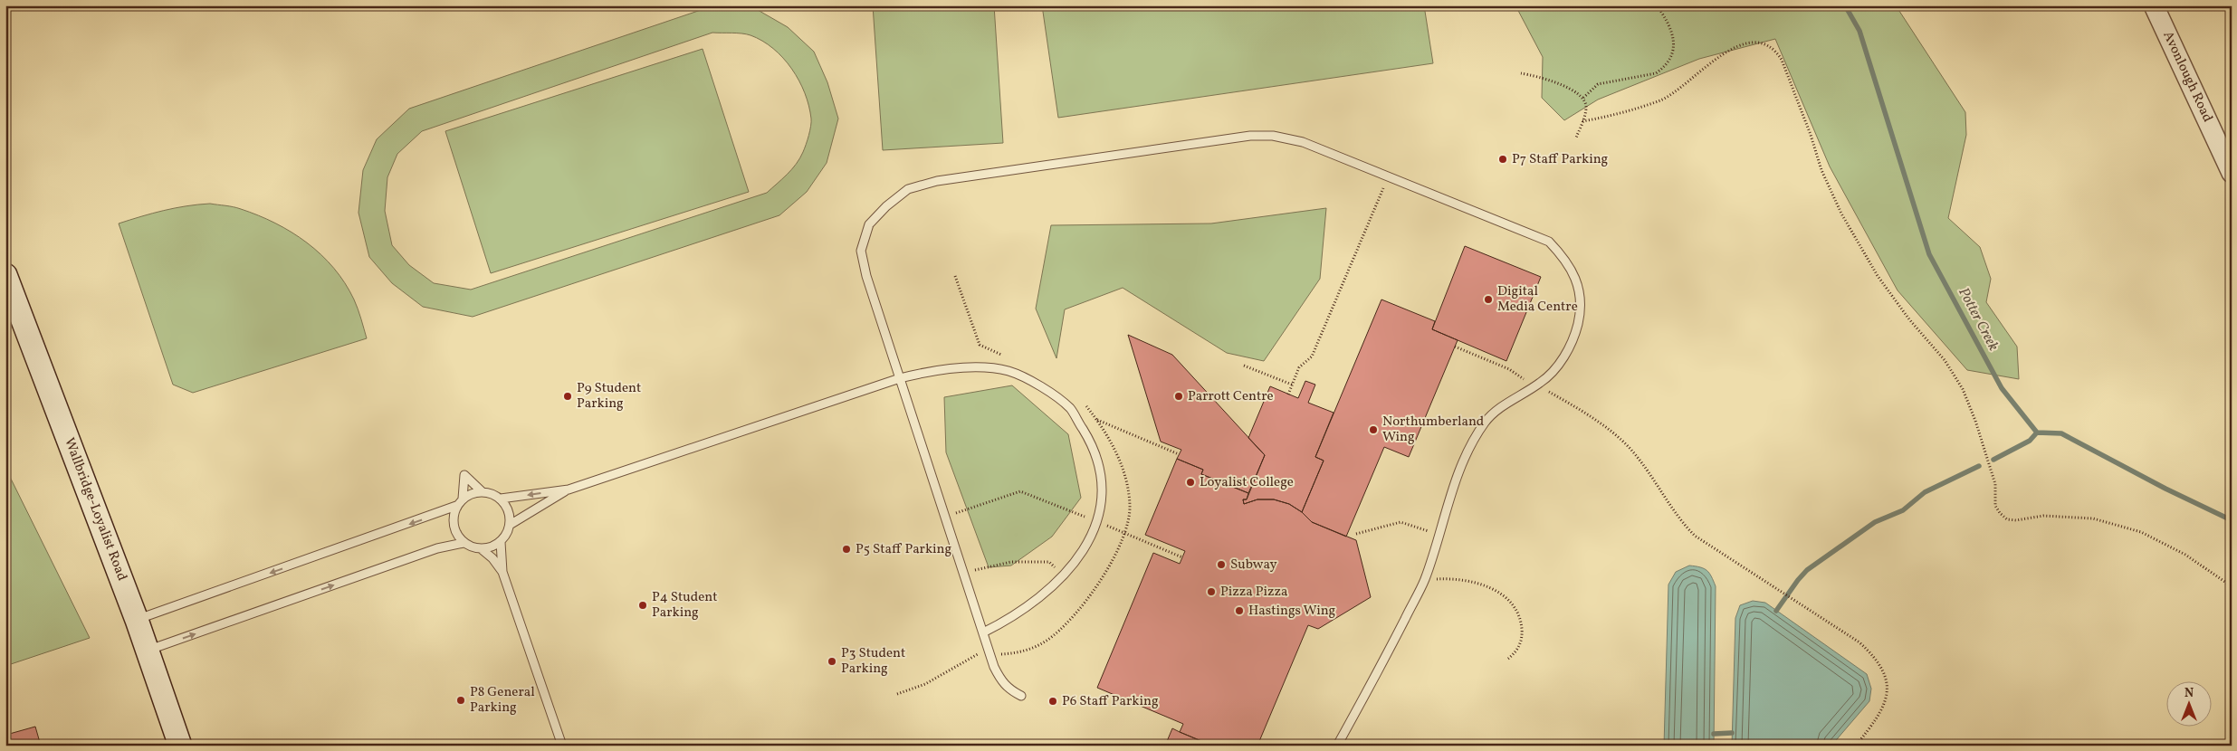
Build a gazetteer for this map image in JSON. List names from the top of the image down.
{
  "streets": {
    "main road": ["Wallbridge-Loyalist Road"],
    "street": ["Avonlough Road"]
  },
  "water": ["Potter Creek"],
  "places": [
    "P7 Staff Parking",
    "Digital Media Centre",
    "P9 Student Parking",
    "Parrott Centre",
    "Northumberland Wing",
    "Loyalist College",
    "P5 Staff Parking",
    "Subway",
    "Pizza Pizza",
    "P4 Student Parking",
    "Hastings Wing",
    "P3 Student Parking",
    "P8 General Parking",
    "P6 Staff Parking"
  ],
  "north": "top"
}
